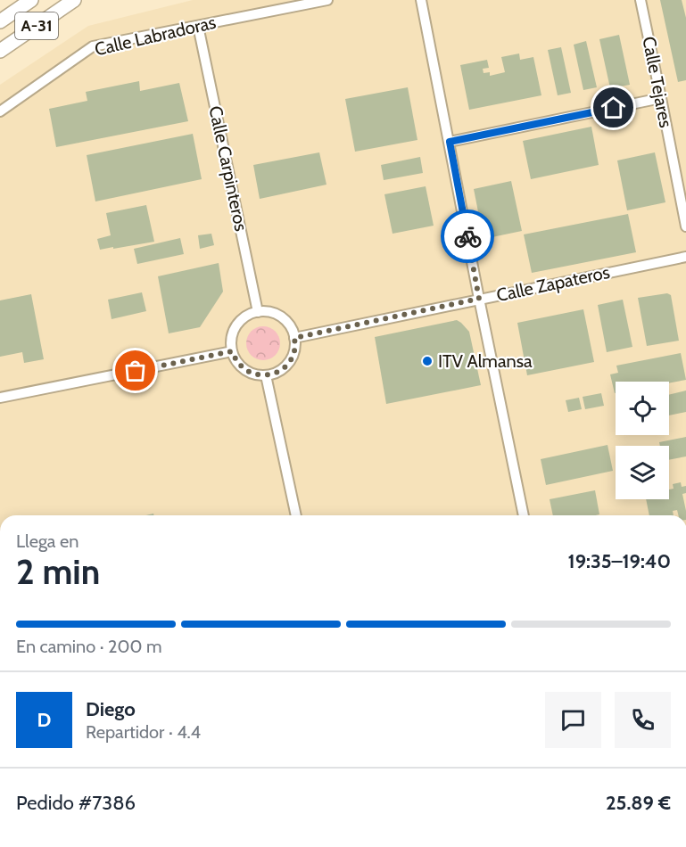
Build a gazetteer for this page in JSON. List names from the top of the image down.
{
  "streets": {
    "highway": ["A-31"],
    "street": [
      "Calle Labradoras",
      "Calle Tejares",
      "Calle Carpinteros",
      "Calle Zapateros"
    ]
  },
  "crossings": [
    ["Calle Labradoras", "Calle Carpinteros"],
    ["Calle Carpinteros", "Calle Zapateros"]
  ],
  "places": ["ITV Almansa"],
  "page": {
    "heading": ["2 min", "Llega en", "19:35–19:40"],
    "panel": [
      "Diego",
      "Repartidor · 4.4",
      "Pedido #7386",
      "25.89 €"
    ],
    "bar": "En camino · 200 m",
    "round": "D"
  }
}
